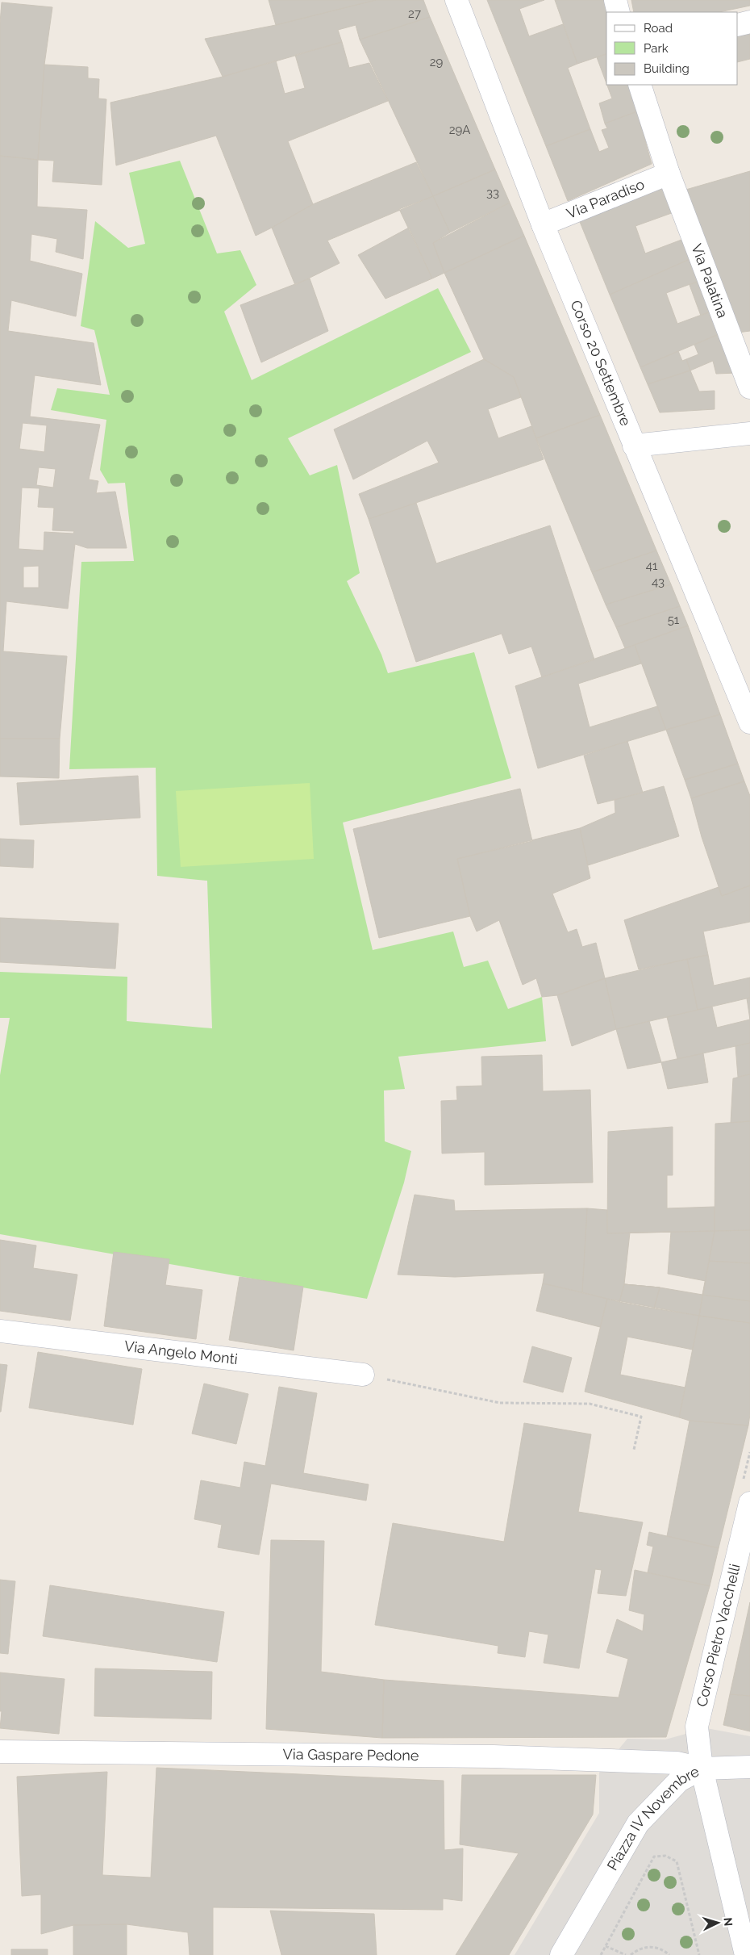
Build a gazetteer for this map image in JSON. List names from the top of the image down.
{
  "streets": {
    "street": [
      "Via Paradiso",
      "Via Palatina",
      "Corso 20 Settembre",
      "Via Angelo Monti",
      "Corso Pietro Vacchelli",
      "Via Gaspare Pedone",
      "Piazza IV Novembre"
    ]
  },
  "crossings": [
    ["Via Paradiso", "Via Palatina"],
    ["Via Paradiso", "Corso 20 Settembre"],
    ["Corso Pietro Vacchelli", "Via Gaspare Pedone"],
    ["Corso Pietro Vacchelli", "Piazza IV Novembre"],
    ["Via Gaspare Pedone", "Piazza IV Novembre"]
  ],
  "house_numbers": [
    "27",
    "29",
    "29A",
    "33",
    "41",
    "43",
    "51"
  ],
  "legend": ["Road", "Park", "Building"],
  "north": "right"
}
